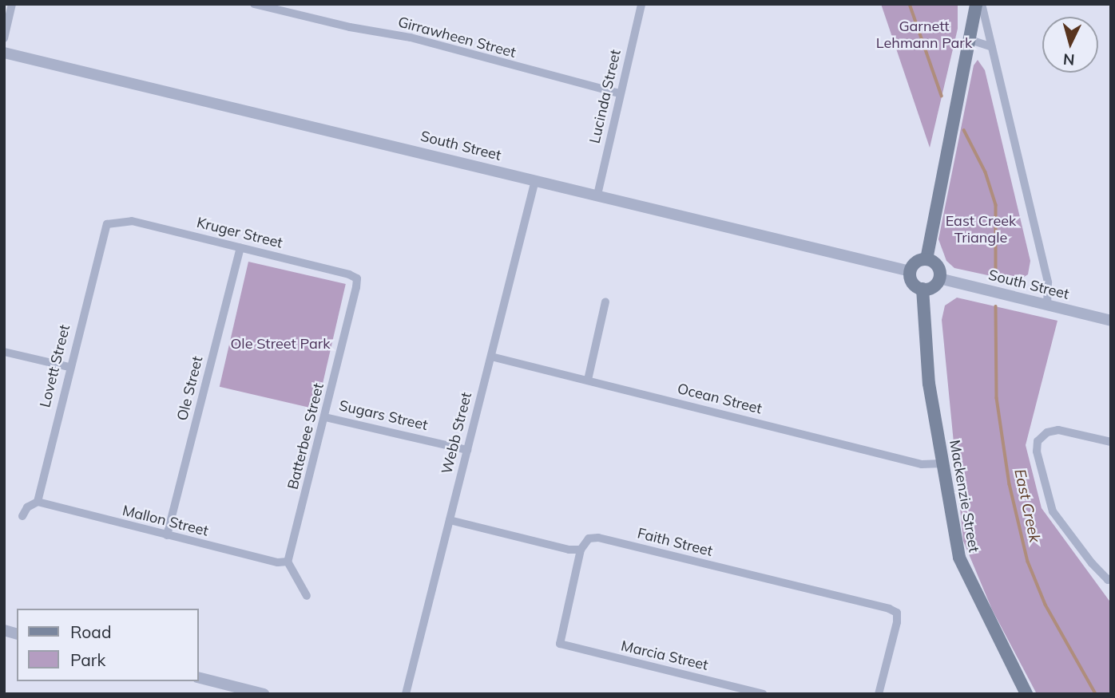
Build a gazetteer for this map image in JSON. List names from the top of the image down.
{
  "streets": {
    "main road": ["Mackenzie Street"],
    "street": [
      "Girrawheen Street",
      "Lucinda Street",
      "South Street",
      "Kruger Street",
      "Lovett Street",
      "Ole Street",
      "Ocean Street",
      "Sugars Street",
      "Webb Street",
      "Batterbee Street",
      "Mallon Street",
      "Faith Street",
      "Marcia Street"
    ]
  },
  "crossings": [
    ["Girrawheen Street", "Lucinda Street"],
    ["Lucinda Street", "South Street"],
    ["South Street", "Webb Street"],
    ["South Street", "Mackenzie Street"],
    ["Kruger Street", "Lovett Street"],
    ["Kruger Street", "Ole Street"],
    ["Kruger Street", "Batterbee Street"],
    ["Lovett Street", "Mallon Street"],
    ["Ole Street", "Mallon Street"],
    ["Ocean Street", "Webb Street"],
    ["Ocean Street", "Mackenzie Street"],
    ["Sugars Street", "Webb Street"],
    ["Sugars Street", "Batterbee Street"],
    ["Batterbee Street", "Mallon Street"],
    ["Faith Street", "Marcia Street"]
  ],
  "water": ["East Creek"],
  "parks": ["Garnett Lehmann Park", "East Creek Triangle", "Ole Street Park"],
  "legend": ["Road", "Park"],
  "north": "bottom"
}
